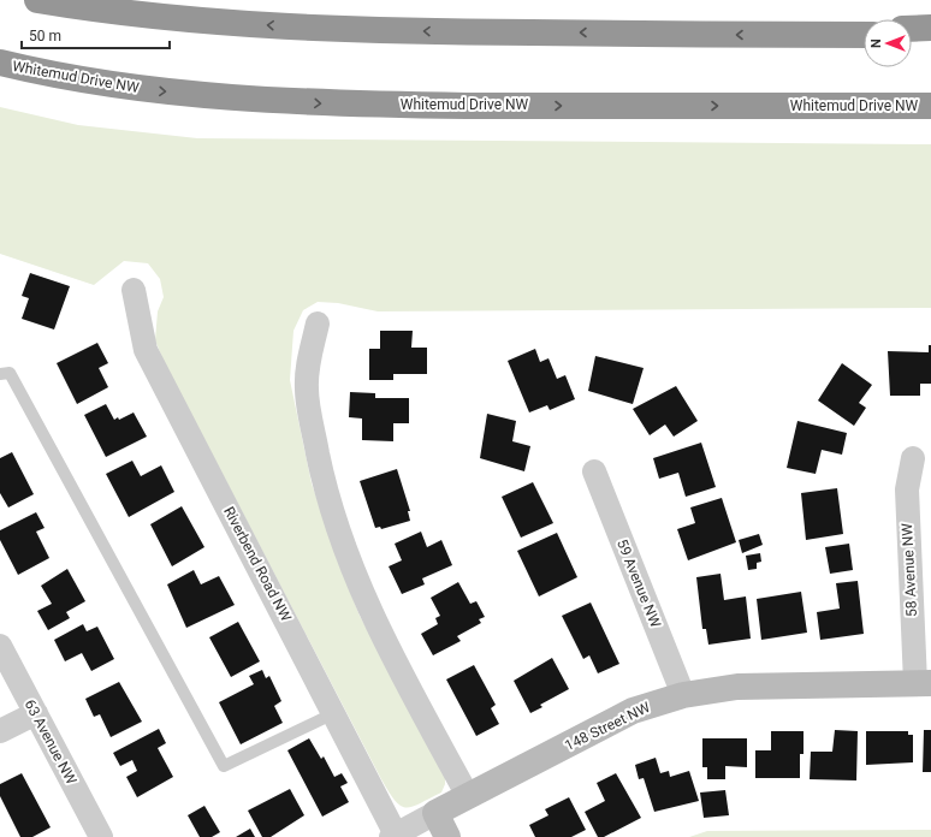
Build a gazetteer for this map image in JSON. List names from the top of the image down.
{
  "streets": {
    "highway": ["Whitemud Drive NW"],
    "street": [
      "Riverbend Road NW",
      "58 Avenue NW",
      "59 Avenue NW",
      "148 Street NW",
      "63 Avenue NW"
    ]
  },
  "crossings": [
    ["Riverbend Road NW", "148 Street NW"],
    ["58 Avenue NW", "148 Street NW"],
    ["59 Avenue NW", "148 Street NW"]
  ],
  "scale_bar": "50 m",
  "north": "left"
}
